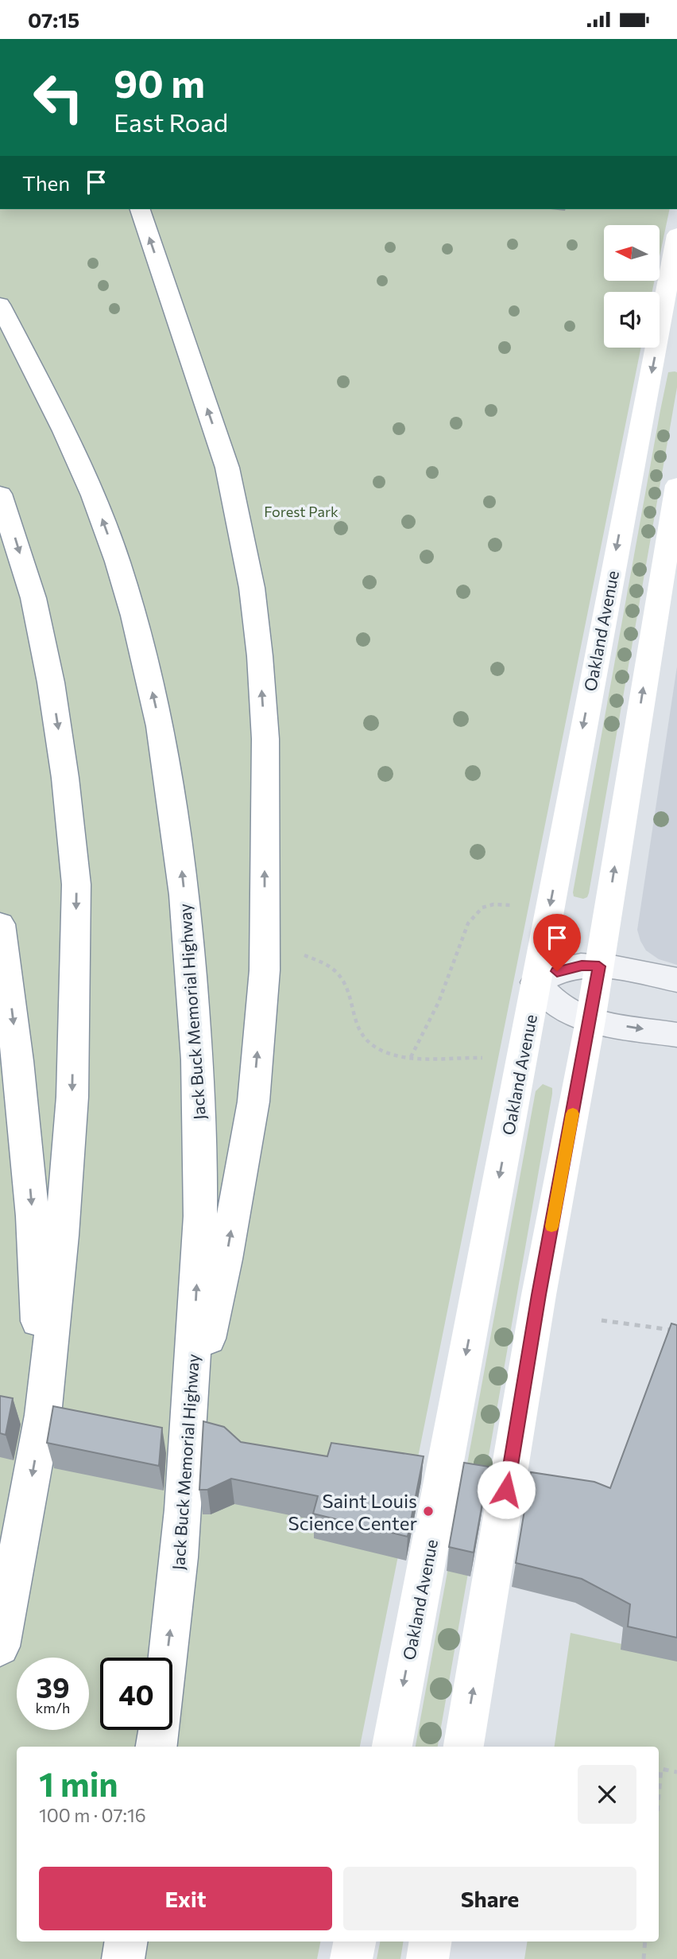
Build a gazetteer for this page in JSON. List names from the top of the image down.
{
  "streets": {
    "main road": ["Oakland Avenue", "Jack Buck Memorial Highway"]
  },
  "parks": ["Forest Park"],
  "places": ["Saint Louis Science Center"],
  "north": "left",
  "page": {
    "status": "07:15",
    "turn": ["90 m", "East Road"],
    "then": "Then",
    "speed": "39 km/h",
    "limit": "40",
    "heading": ["1 min", "100 m · 07:16"],
    "buttons": ["Exit", "Share"]
  }
}
